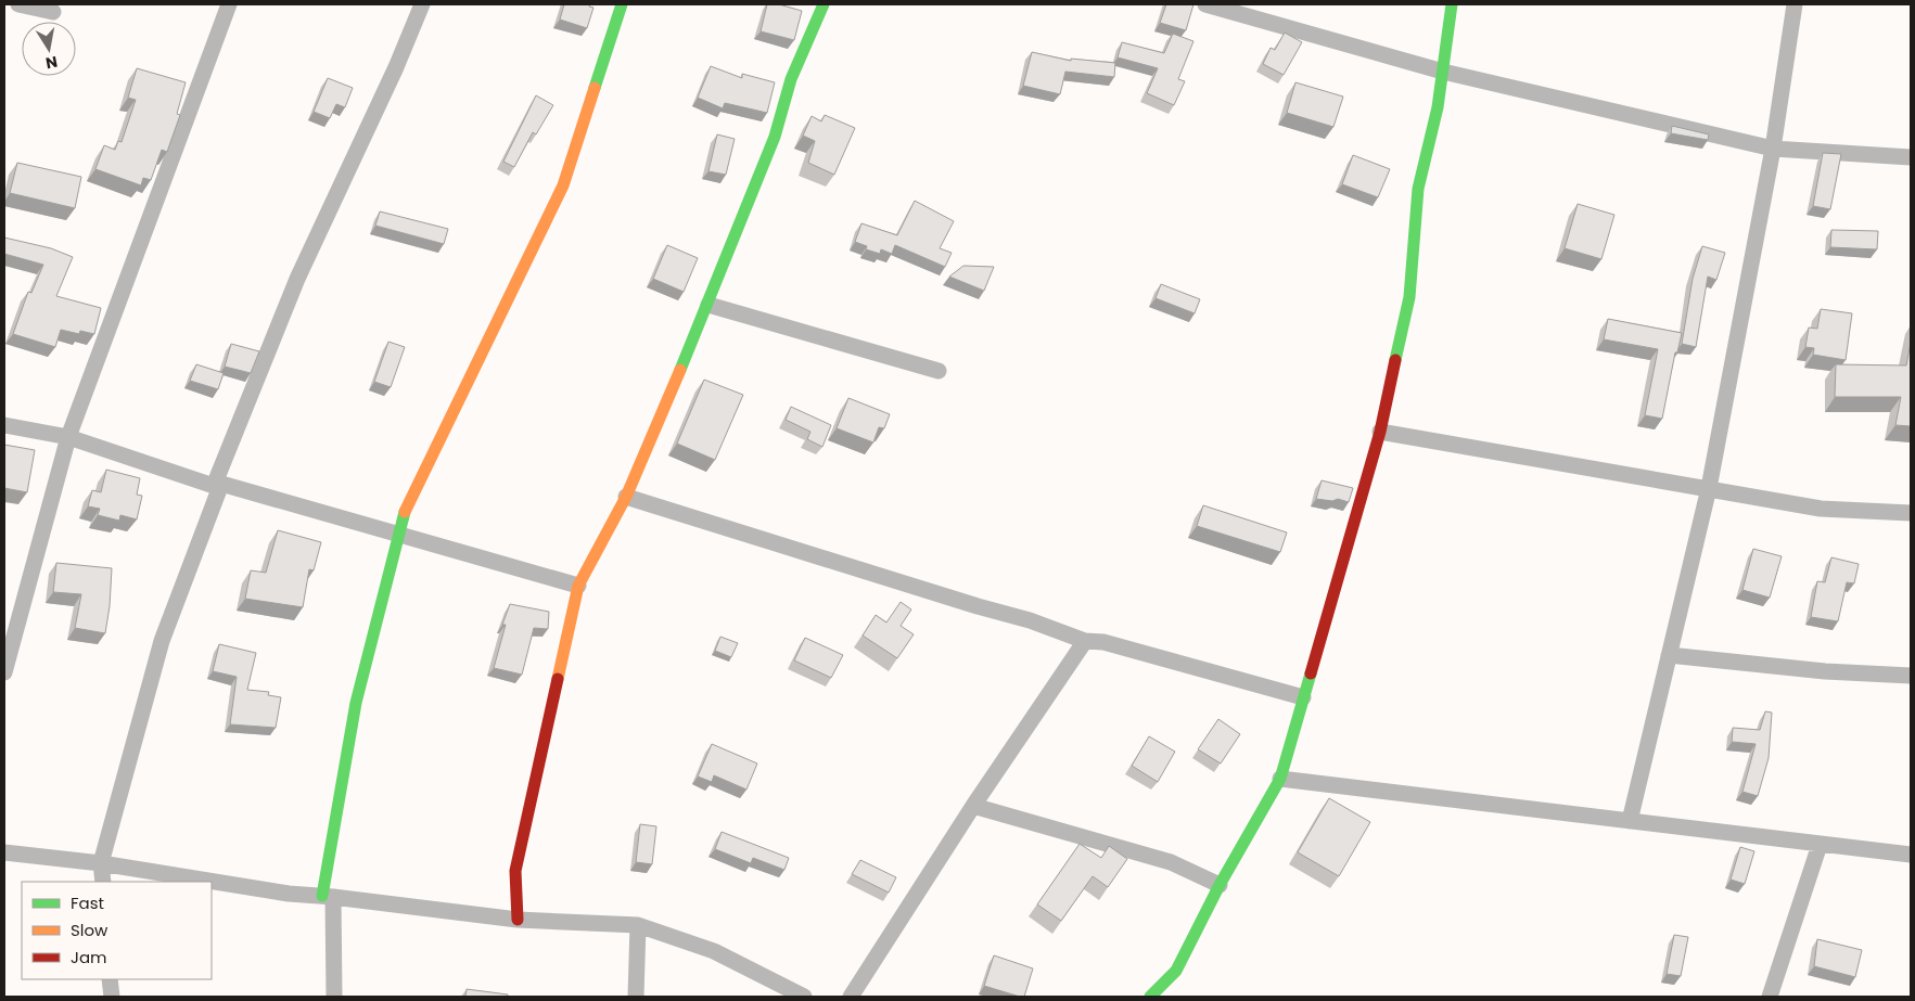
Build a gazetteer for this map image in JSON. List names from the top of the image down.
{
  "legend": ["Fast", "Slow", "Jam"],
  "north": "bottom"
}
